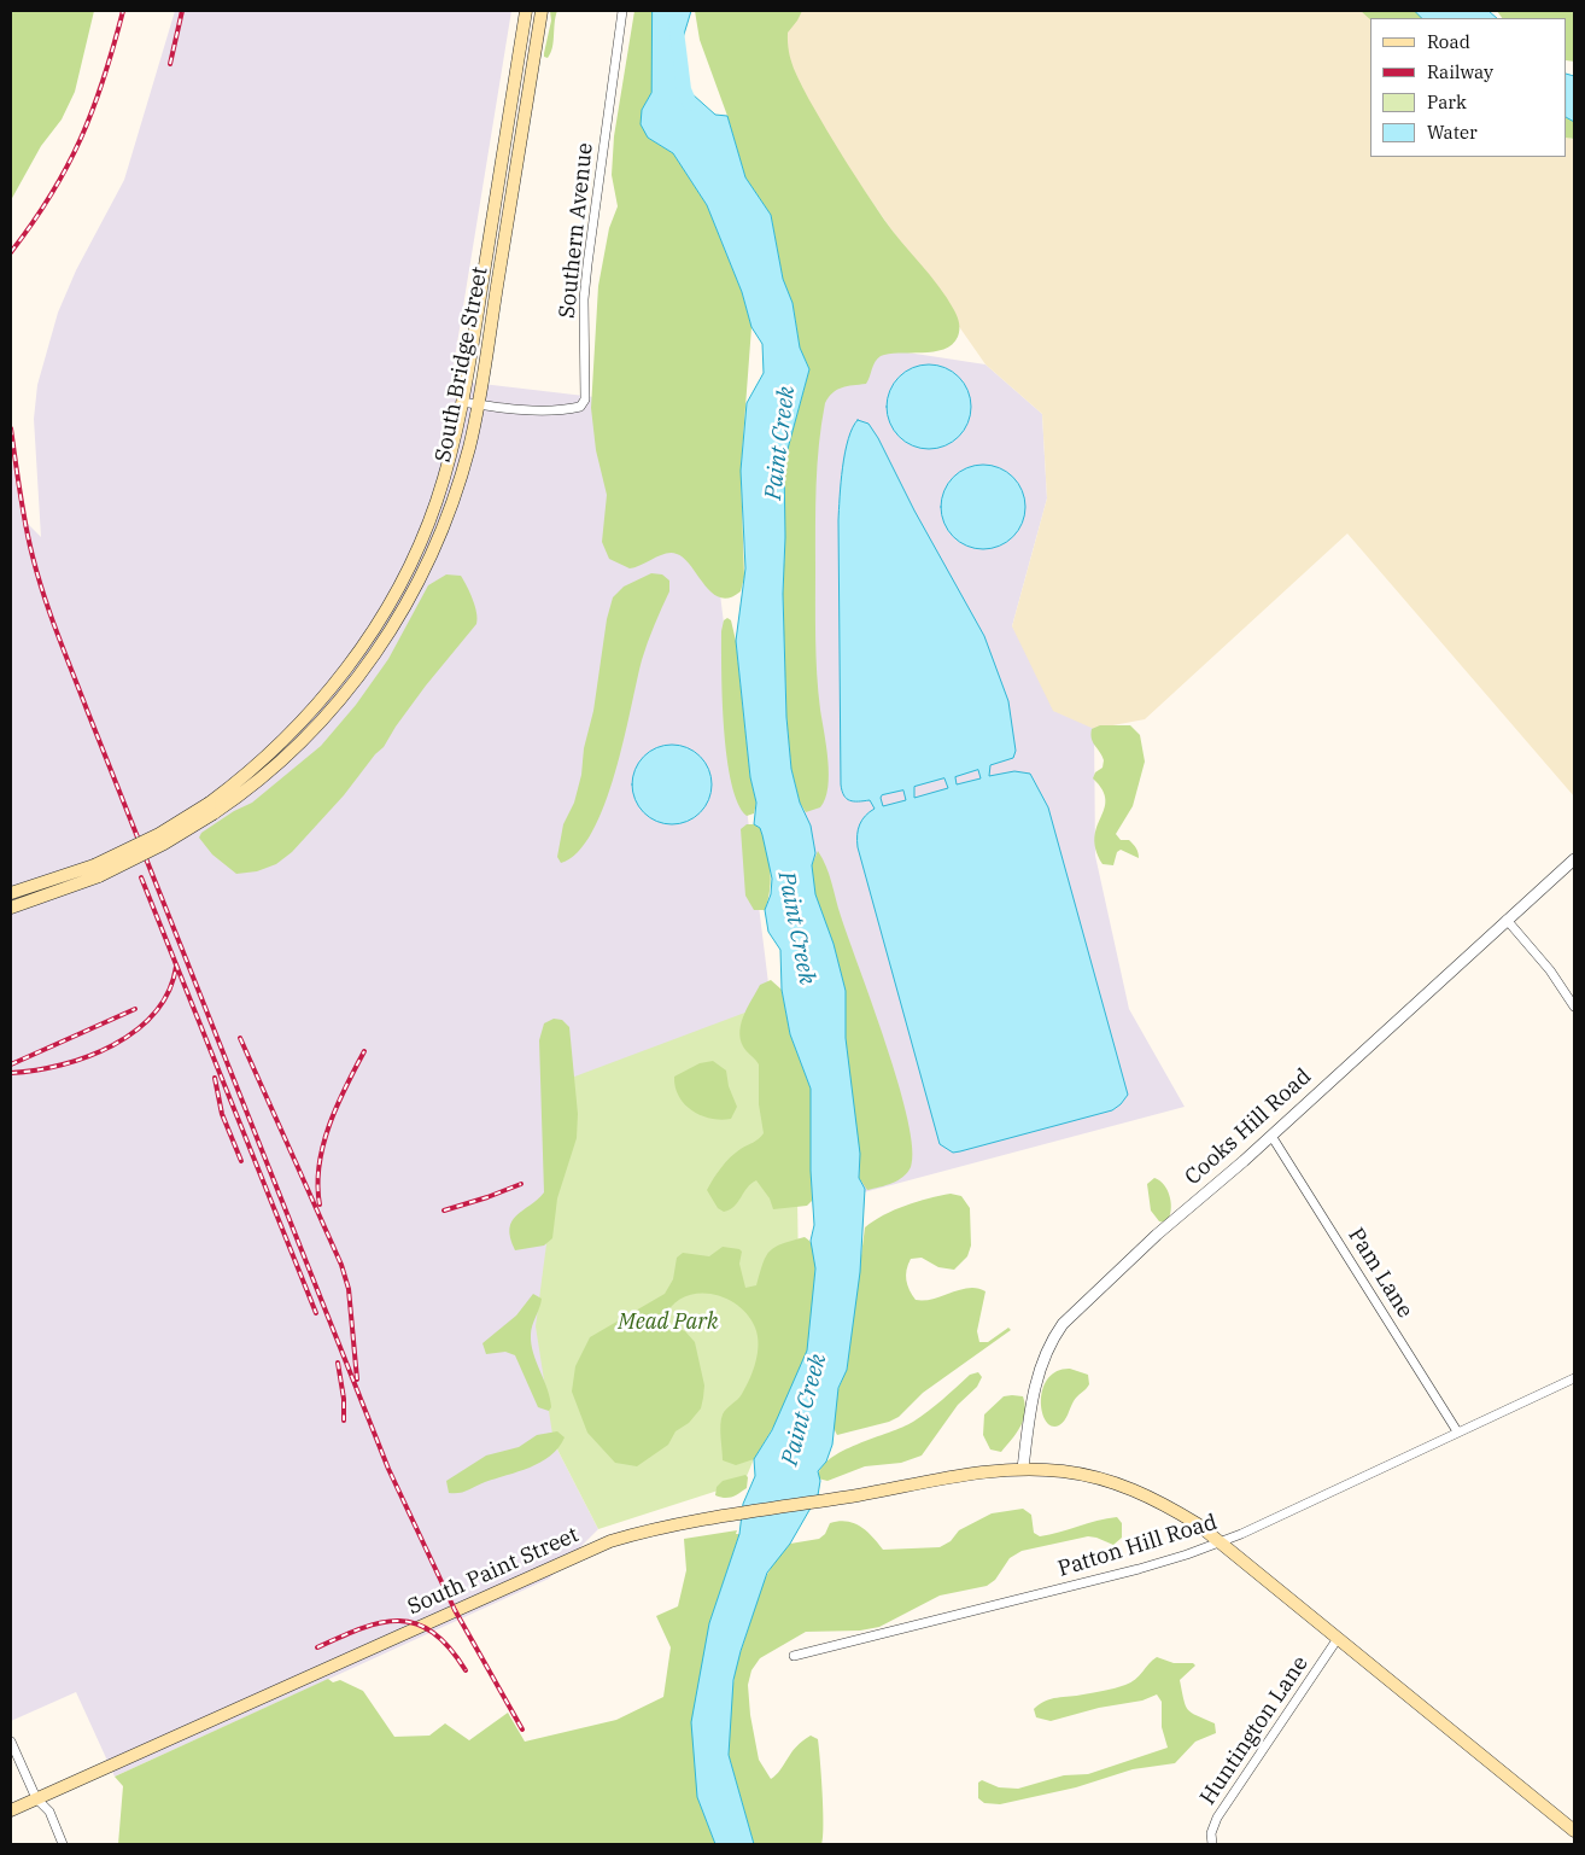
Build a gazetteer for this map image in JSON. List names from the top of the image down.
{
  "streets": {
    "main road": ["South Bridge Street", "South Paint Street"],
    "street": [
      "Southern Avenue",
      "Cooks Hill Road",
      "Pam Lane",
      "Patton Hill Road",
      "Huntington Lane"
    ]
  },
  "crossings": [
    ["Southern Avenue", "South Bridge Street"],
    ["Cooks Hill Road", "Pam Lane"],
    ["Cooks Hill Road", "South Paint Street"],
    ["Pam Lane", "Patton Hill Road"],
    ["Patton Hill Road", "South Paint Street"],
    ["South Paint Street", "Huntington Lane"]
  ],
  "water": ["Paint Creek"],
  "parks": ["Mead Park"],
  "legend": [
    "Road",
    "Railway",
    "Park",
    "Water"
  ]
}
